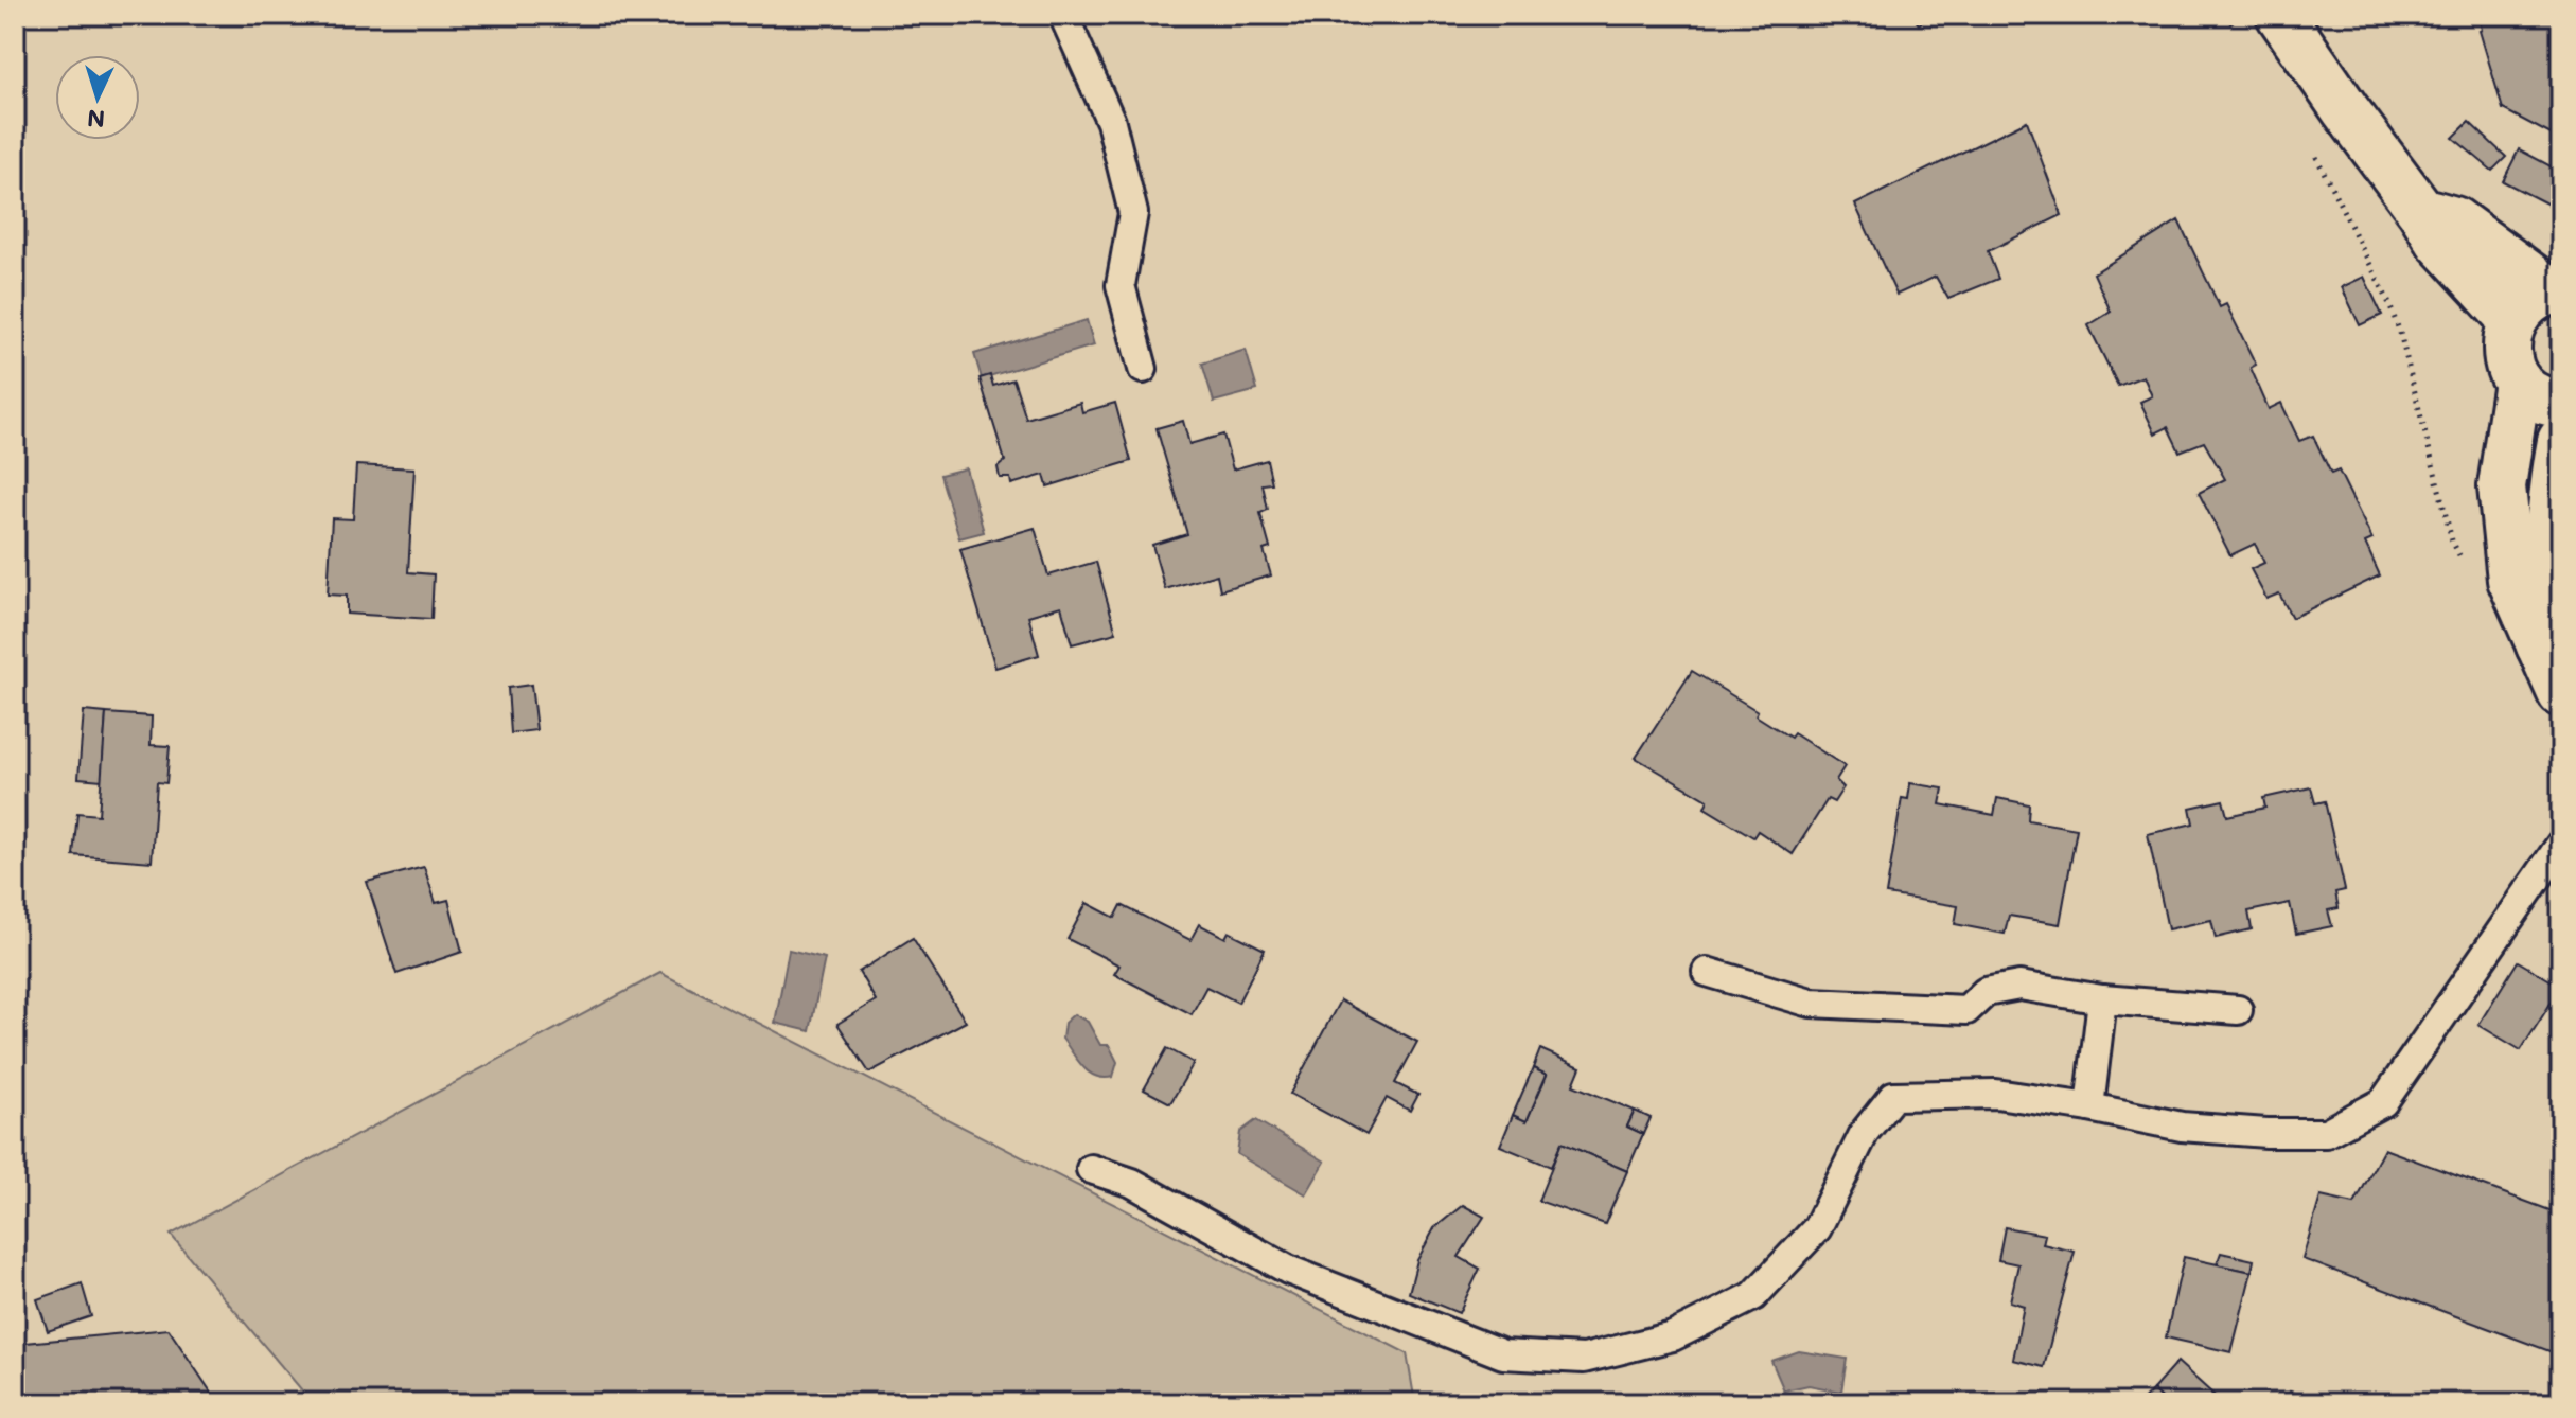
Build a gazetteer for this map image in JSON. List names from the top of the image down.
{
  "north": "bottom"
}
